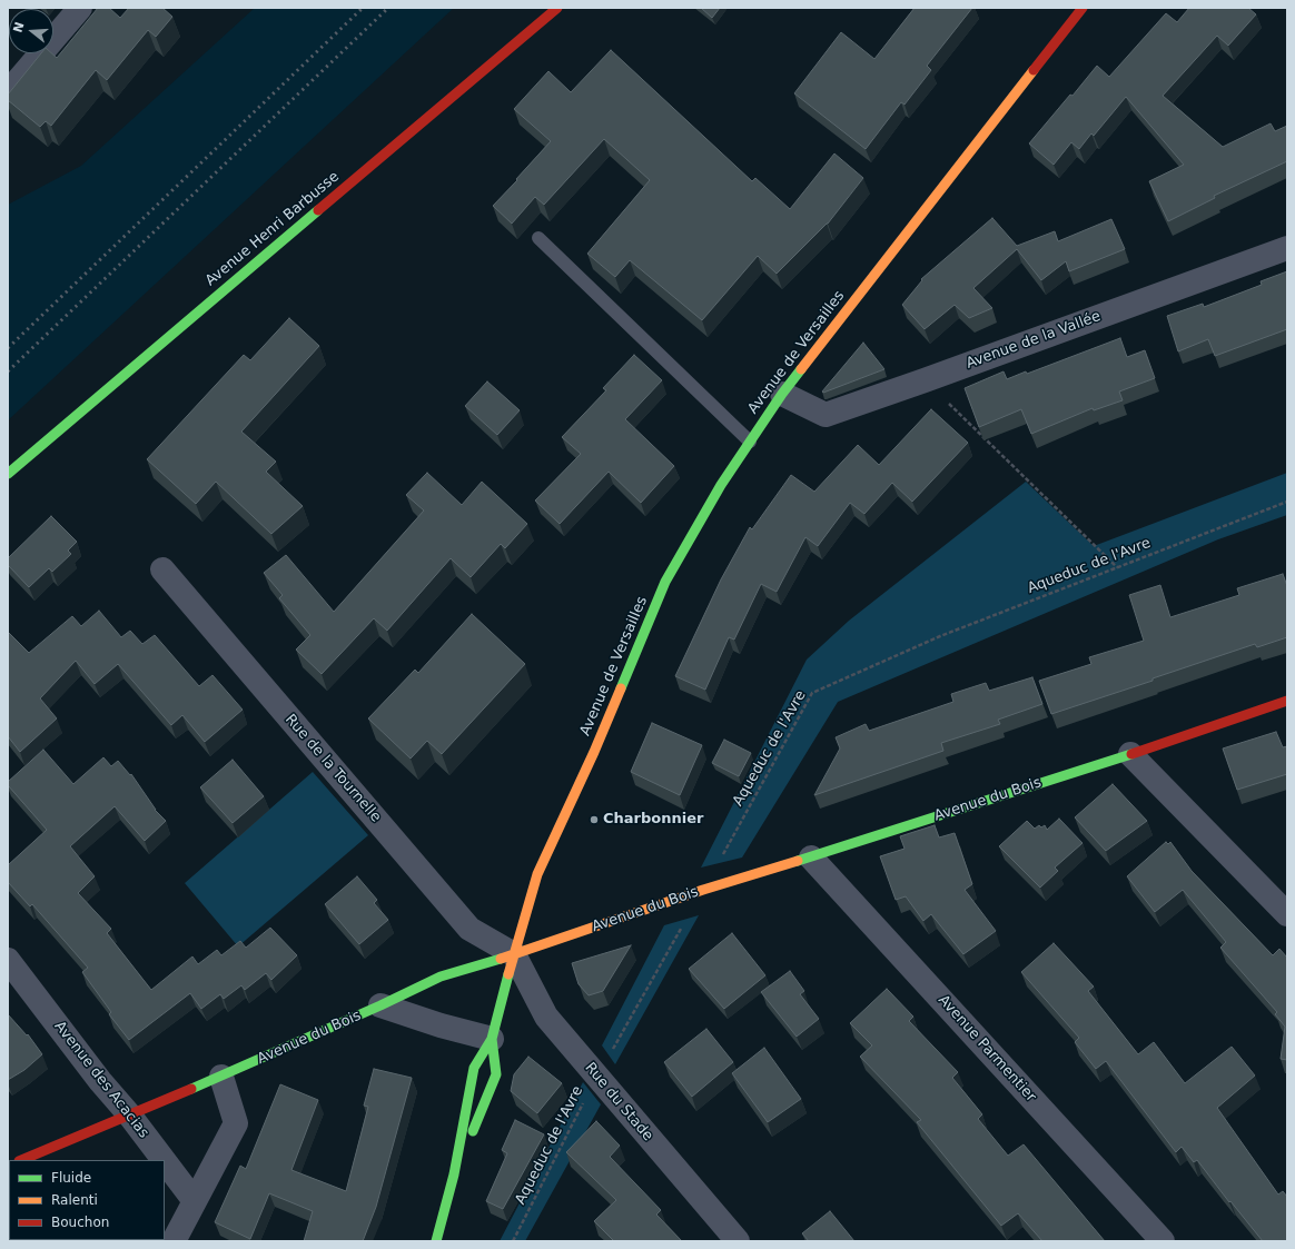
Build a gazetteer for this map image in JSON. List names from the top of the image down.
{
  "streets": {
    "street": [
      "Avenue Henri Barbusse",
      "Avenue de la Vallée",
      "Avenue de Versailles",
      "Rue de la Tournelle",
      "Avenue du Bois",
      "Avenue Parmentier",
      "Avenue des Acacias",
      "Rue du Stade"
    ],
    "path": ["Aqueduc de l'Avre"]
  },
  "crossings": [
    ["Avenue de la Vallée", "Avenue de Versailles"],
    ["Avenue de Versailles", "Rue de la Tournelle"],
    ["Avenue de Versailles", "Avenue du Bois"],
    ["Avenue de Versailles", "Rue du Stade"],
    ["Aqueduc de l'Avre", "Avenue du Bois"],
    ["Aqueduc de l'Avre", "Rue du Stade"],
    ["Rue de la Tournelle", "Avenue du Bois"],
    ["Rue de la Tournelle", "Rue du Stade"],
    ["Avenue du Bois", "Avenue Parmentier"],
    ["Avenue du Bois", "Avenue des Acacias"],
    ["Avenue du Bois", "Rue du Stade"]
  ],
  "places": ["Charbonnier"],
  "legend": ["Fluide", "Ralenti", "Bouchon"],
  "north": "left"
}
